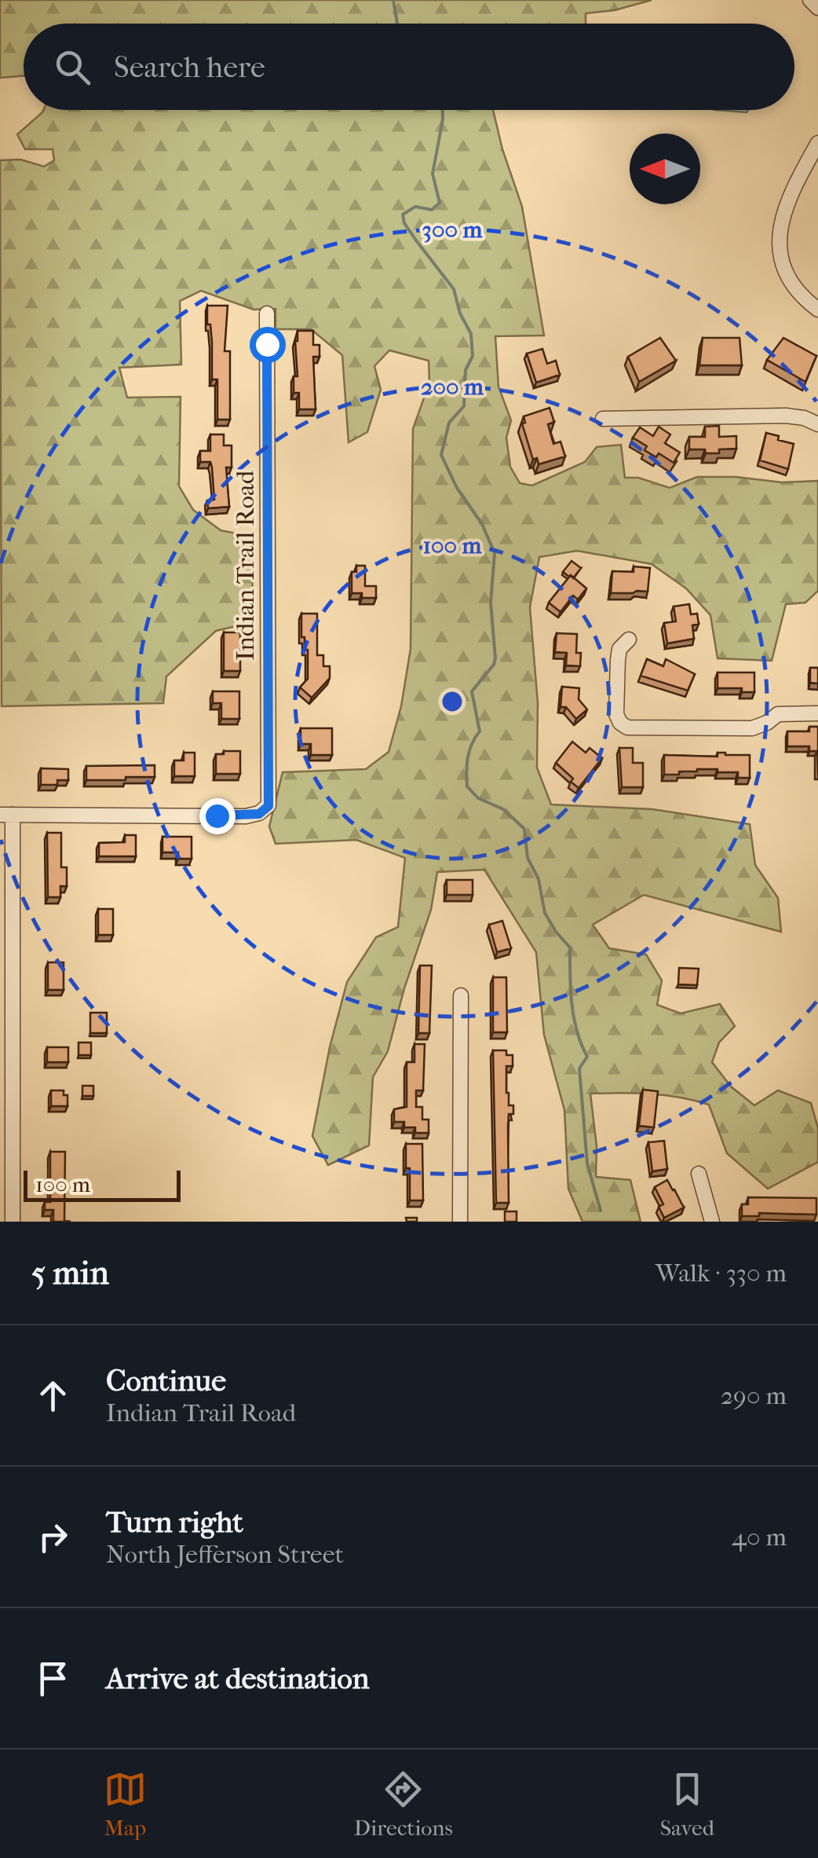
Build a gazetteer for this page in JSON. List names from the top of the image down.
{
  "streets": {
    "street": ["Indian Trail Road"]
  },
  "scale_bar": "100 m",
  "north": "left",
  "page": {
    "search": "Search here",
    "scale": "100 m",
    "heading": ["5 min", "Walk · 330 m"],
    "list": [
      ["Continue", "Indian Trail Road", "290 m"],
      ["Turn right", "North Jefferson Street", "40 m"],
      "Arrive at destination"
    ],
    "nav": ["Map", "Directions", "Saved"]
  },
  "rings": ["300 m", "200 m", "100 m"]
}
